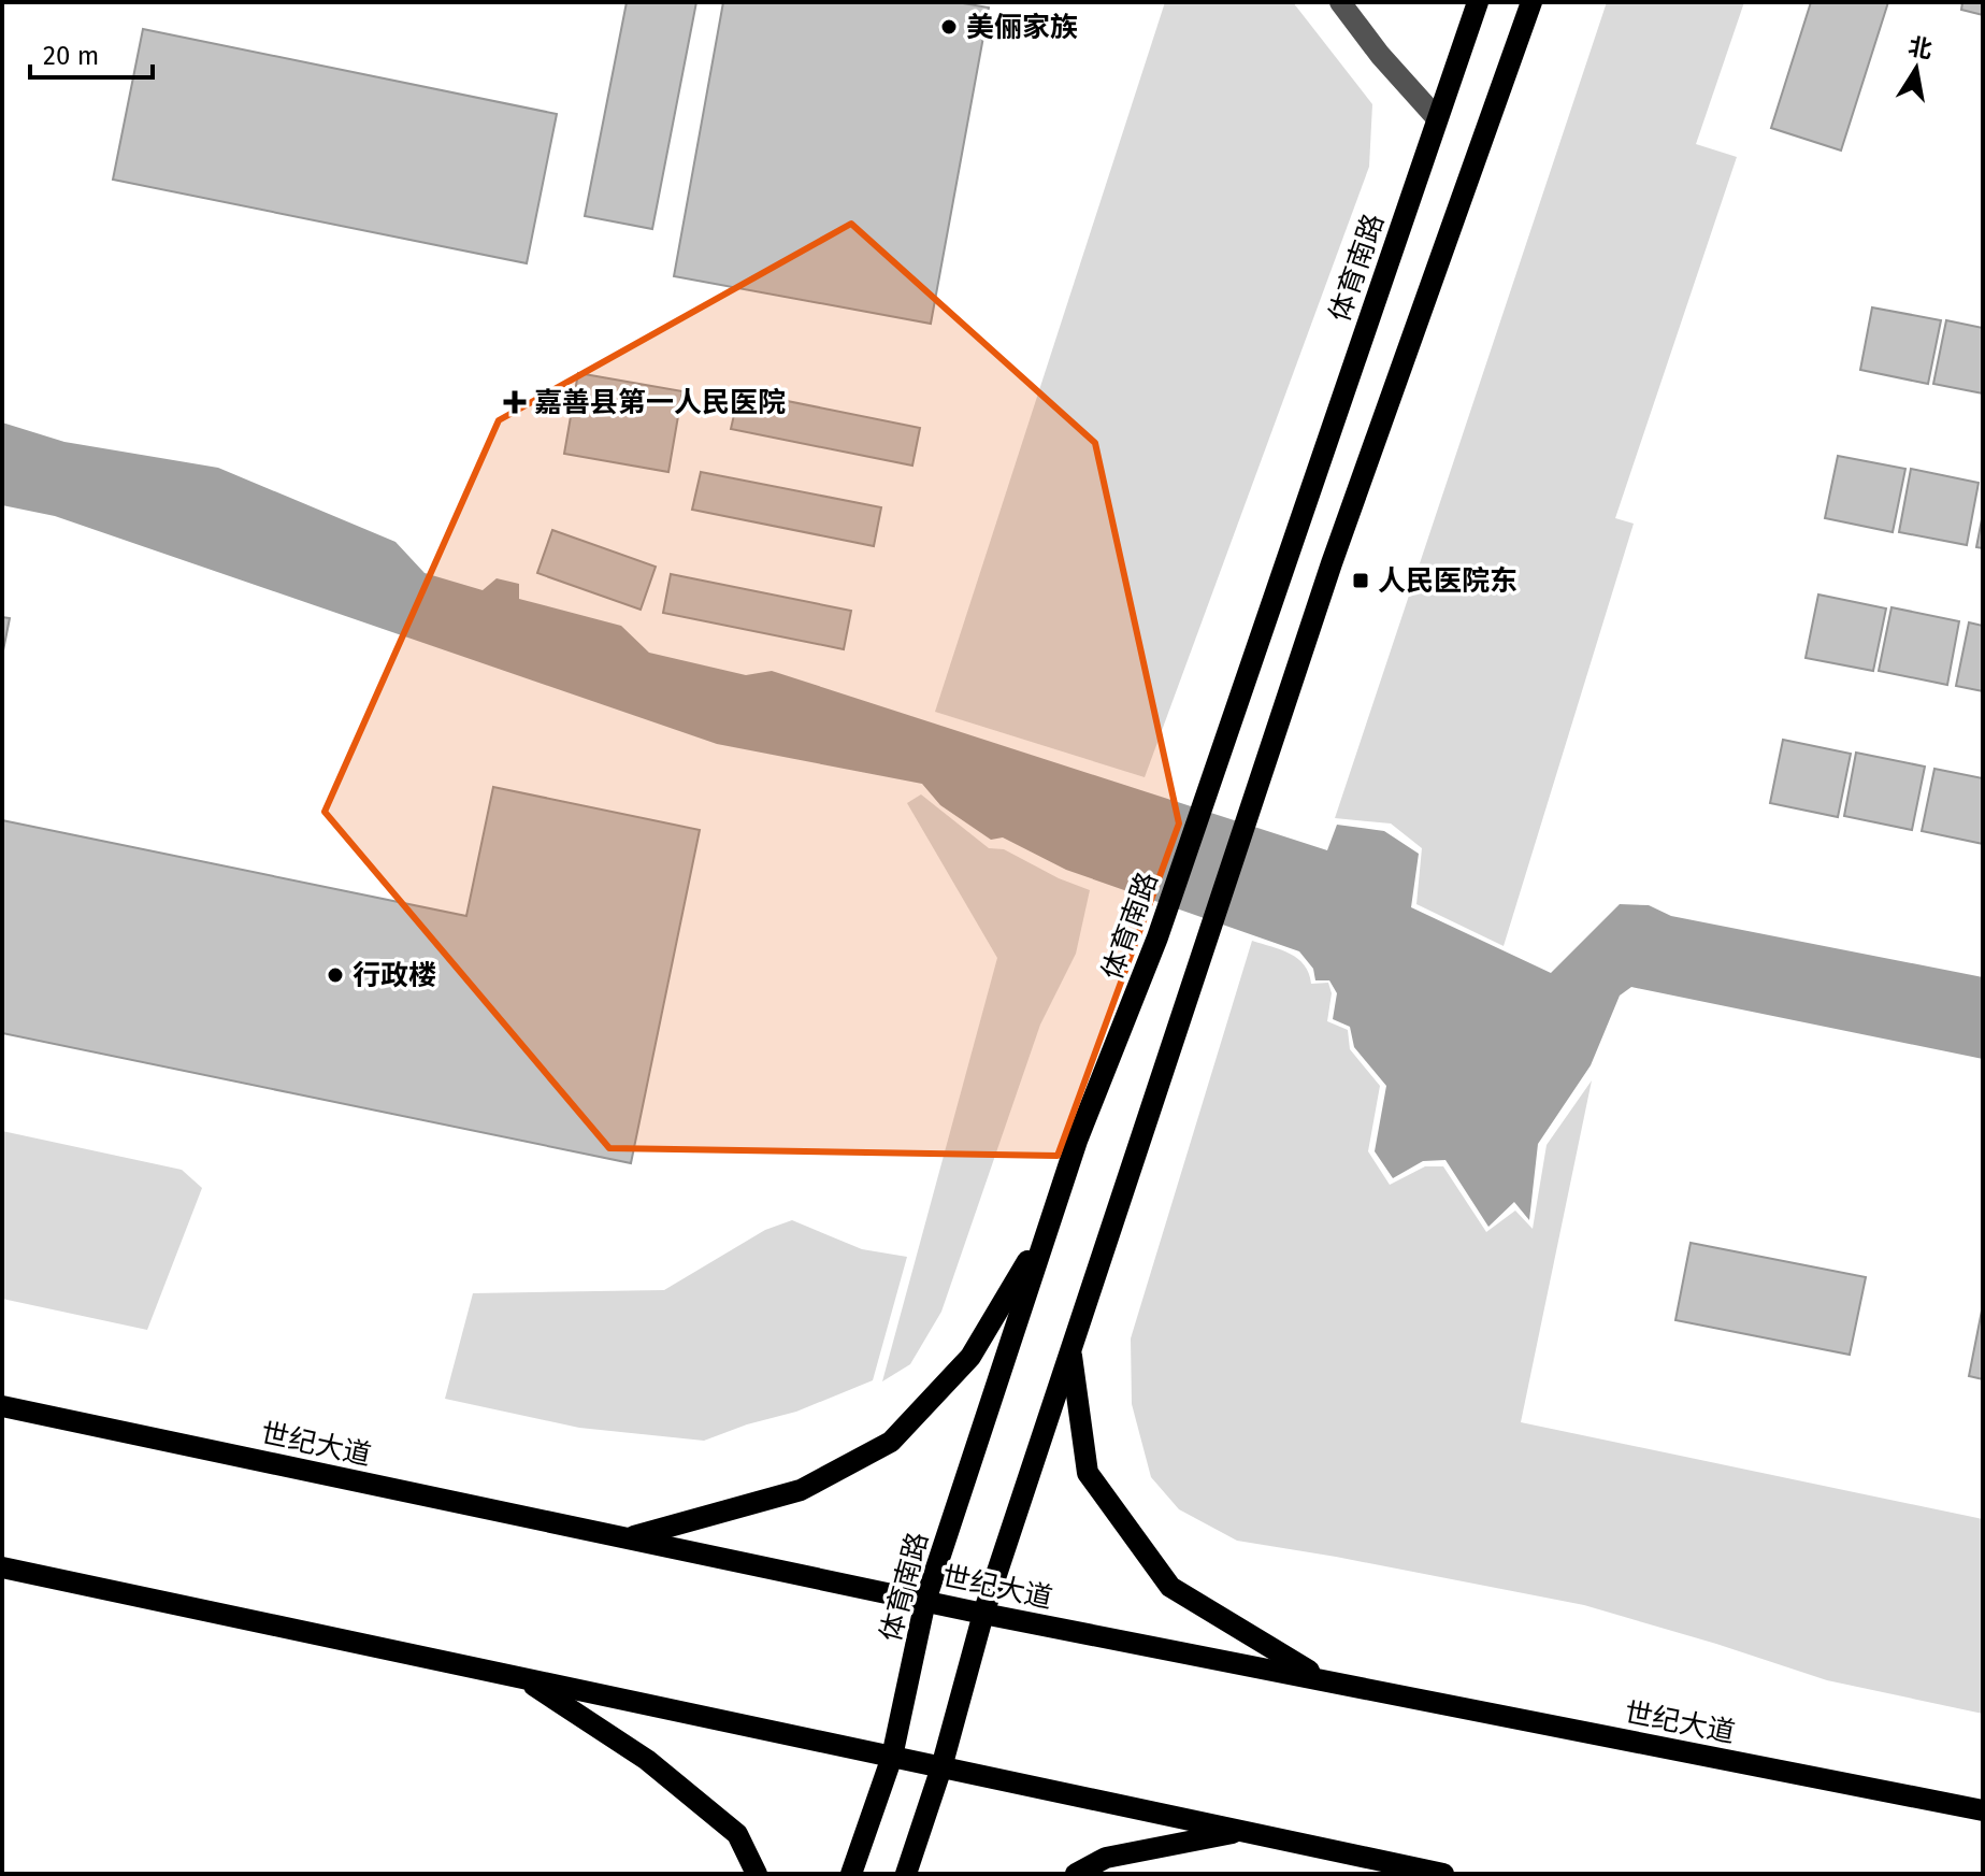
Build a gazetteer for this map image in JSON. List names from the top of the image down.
{
  "streets": {
    "main road": ["体育南路", "世纪大道"]
  },
  "crossings": [
    ["体育南路", "世纪大道"]
  ],
  "places": {
    "other": ["美俪家族", "行政楼"],
    "health": ["嘉善县第一人民医院"],
    "transit": ["人民医院东"]
  },
  "scale_bar": "20 m",
  "north": "top"
}
